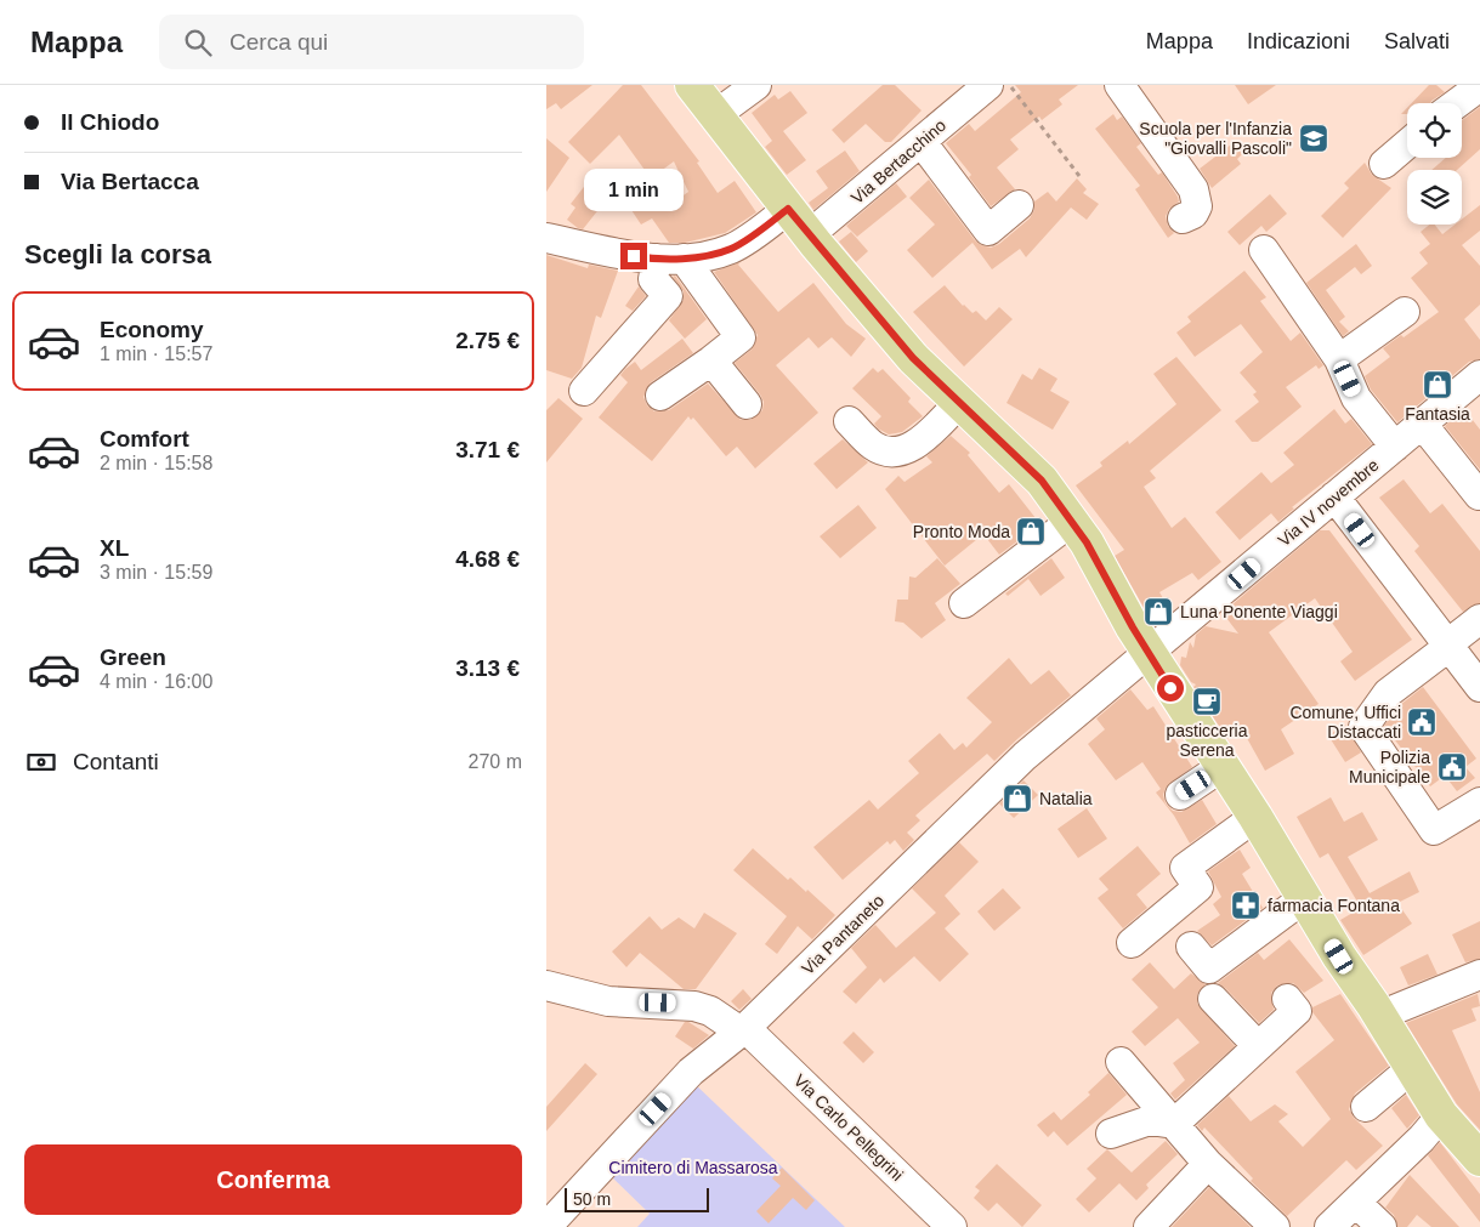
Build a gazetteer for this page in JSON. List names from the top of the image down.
{
  "streets": {
    "street": [
      "Via Bertacchino",
      "Via IV novembre",
      "Via Pantaneto",
      "Via Carlo Pellegrini"
    ]
  },
  "crossings": [
    ["Via IV novembre", "Via Pantaneto"],
    ["Via Pantaneto", "Via Carlo Pellegrini"]
  ],
  "parks": ["Cimitero di Massarosa"],
  "places": {
    "school or university": ["Scuola per l'Infanzia \"Giovalli Pascoli\""],
    "shop": [
      "Fantasia",
      "Pronto Moda",
      "Luna Ponente Viaggi",
      "Natalia"
    ],
    "cafe": ["pasticceria Serena"],
    "public building": ["Comune, Uffici Distaccati", "Polizia Municipale"],
    "pharmacy": ["farmacia Fontana"]
  },
  "scale_bar": "50 m",
  "page": {
    "header": "Mappa",
    "search": "Cerca qui",
    "nav": ["Mappa", "Indicazioni", "Salvati"],
    "banner": ["Il Chiodo", "Via Bertacca"],
    "bubble": "1 min",
    "heading": "Scegli la corsa",
    "list": [
      {
        "name": "Economy",
        "note": "1 min · 15:57",
        "value": "2.75 €"
      },
      {
        "name": "Comfort",
        "note": "2 min · 15:58",
        "value": "3.71 €"
      },
      {
        "name": "XL",
        "note": "3 min · 15:59",
        "value": "4.68 €"
      },
      {
        "name": "Green",
        "note": "4 min · 16:00",
        "value": "3.13 €"
      }
    ],
    "pay": ["Contanti", "270 m"],
    "buttons": "Conferma",
    "scale": "50 m"
  }
}
